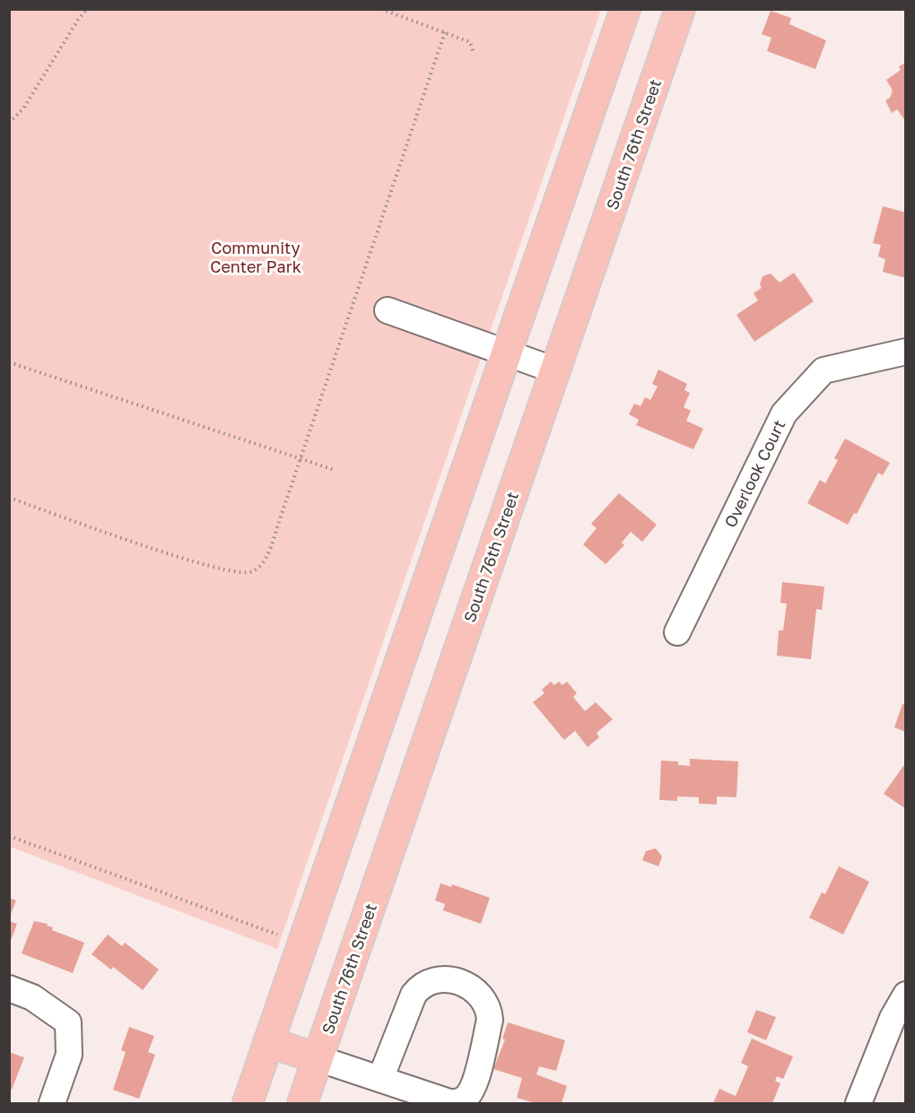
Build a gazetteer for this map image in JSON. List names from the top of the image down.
{
  "streets": {
    "main road": ["South 76th Street"],
    "street": ["Overlook Court"]
  },
  "parks": ["Community Center Park"]
}
